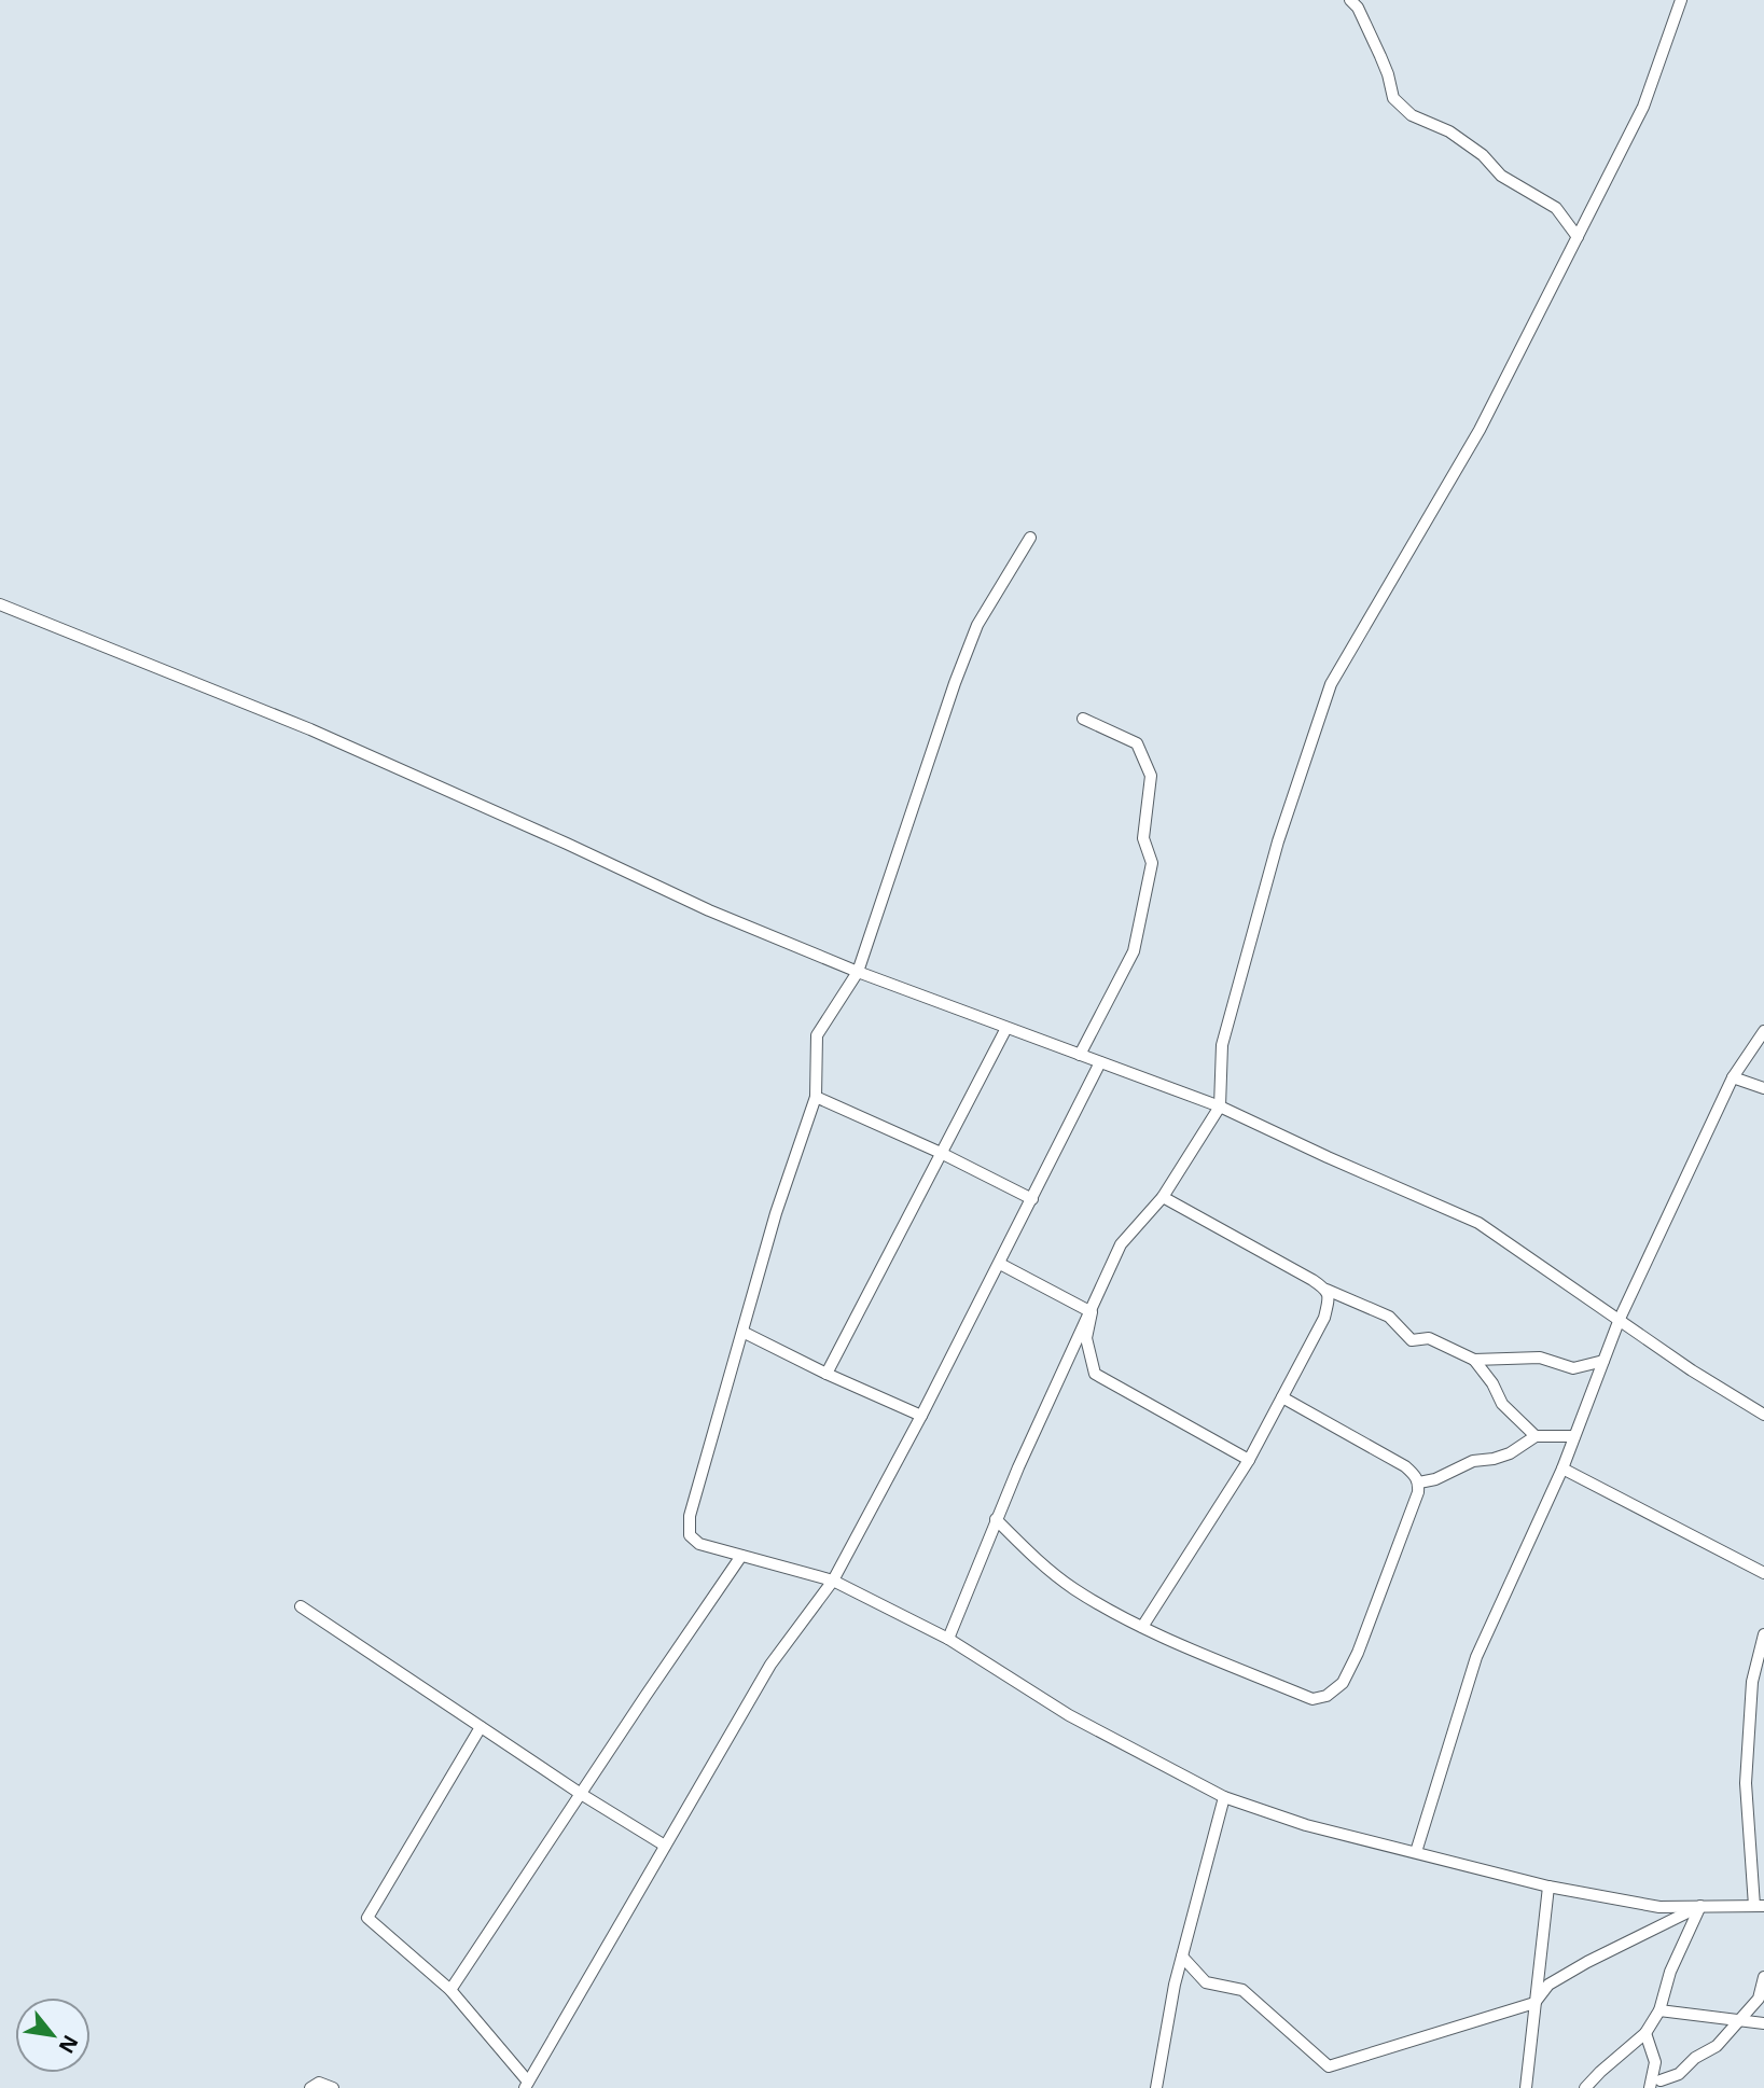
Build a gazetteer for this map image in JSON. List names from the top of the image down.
{
  "north": "bottom right"
}
